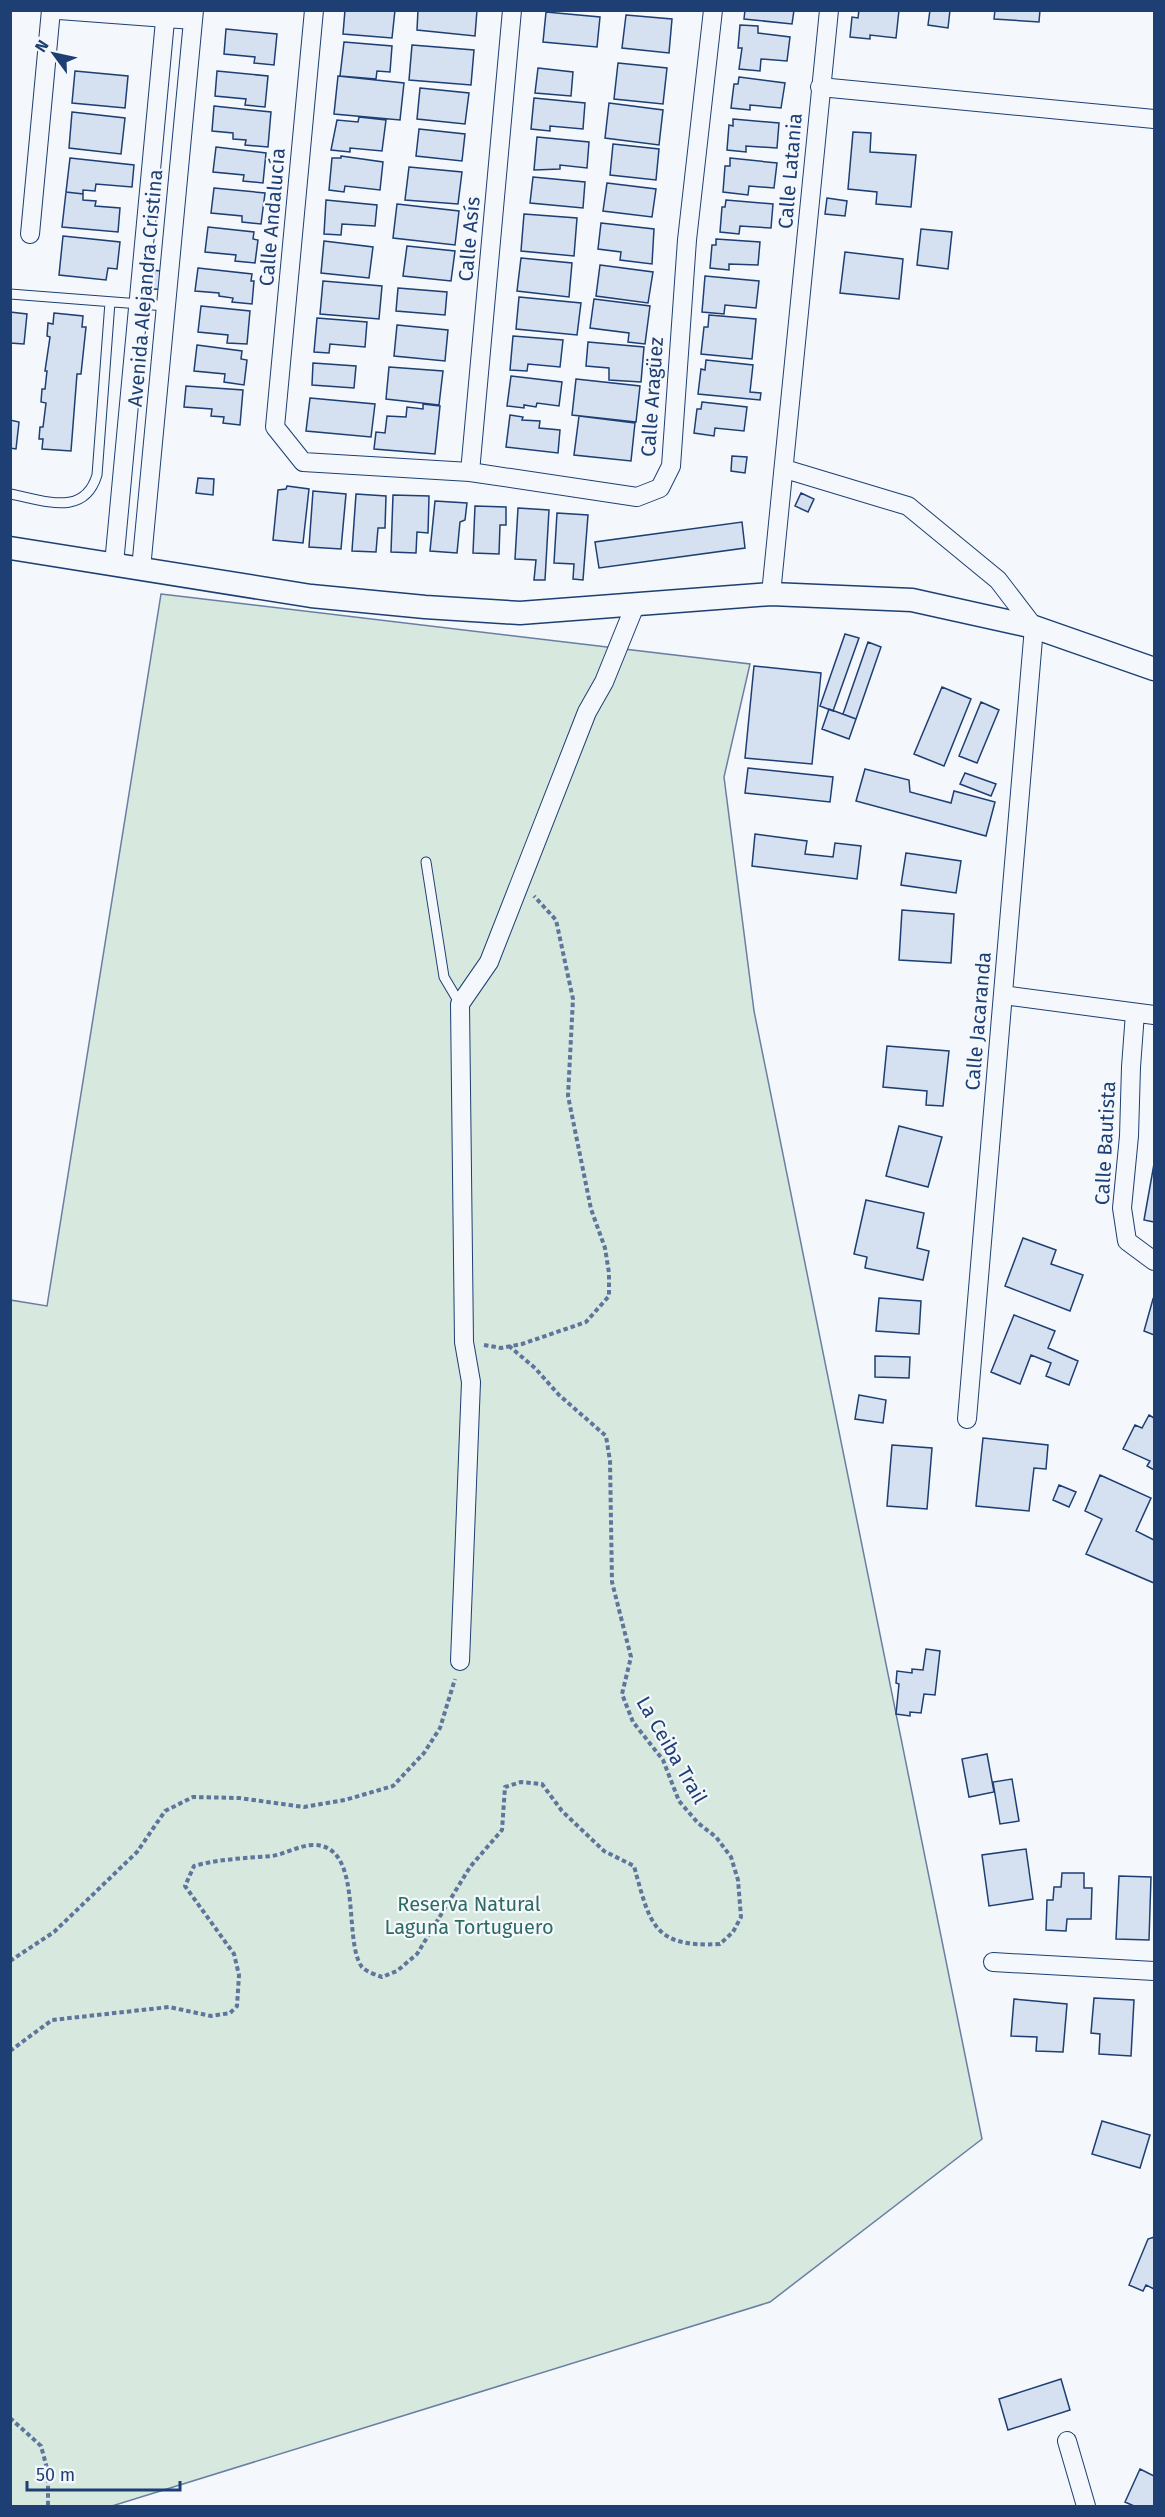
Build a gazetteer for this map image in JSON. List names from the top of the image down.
{
  "streets": {
    "street": [
      "Calle Latania",
      "Calle Andalucía",
      "Calle Asís",
      "Avenida Alejandra Cristina",
      "Calle Aragüez",
      "Calle Jacaranda",
      "Calle Bautista"
    ],
    "path": ["La Ceiba Trail"]
  },
  "crossings": [
    ["Calle Andalucía", "Calle Aragüez"],
    ["Calle Asís", "Calle Aragüez"]
  ],
  "parks": ["Reserva Natural Laguna Tortuguero"],
  "scale_bar": "50 m",
  "north": "top left"
}
